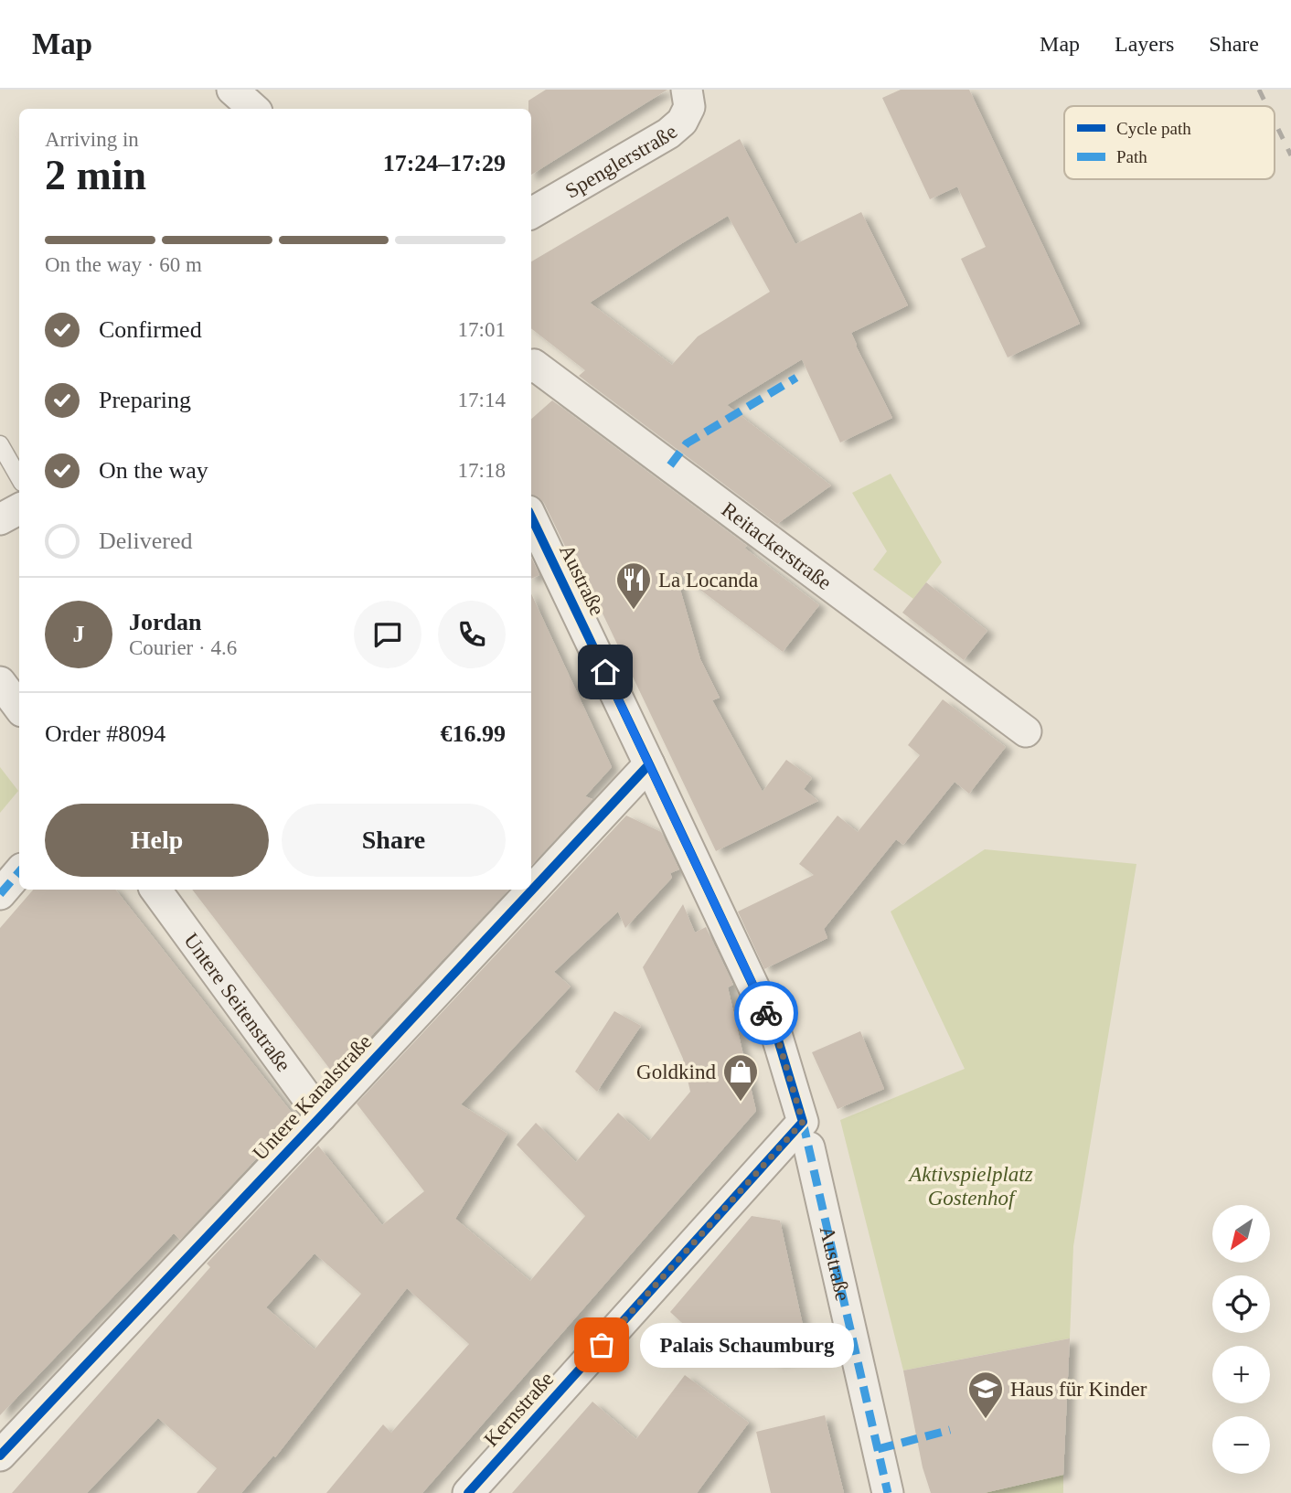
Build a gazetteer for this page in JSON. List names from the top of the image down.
{
  "streets": {
    "street": [
      "Spenglerstraße",
      "Reitackerstraße",
      "Austraße",
      "Untere Seitenstraße",
      "Untere Kanalstraße",
      "Kernstraße"
    ]
  },
  "crossings": [
    ["Austraße", "Untere Kanalstraße"],
    ["Austraße", "Kernstraße"],
    ["Untere Seitenstraße", "Untere Kanalstraße"]
  ],
  "parks": ["Aktivspielplatz Gostenhof"],
  "places": {
    "restaurant": ["La Locanda"],
    "shop": ["Goldkind"],
    "other": ["Palais Schaumburg"],
    "school or university": ["Haus für Kinder"]
  },
  "legend": ["Cycle path", "Path"],
  "north": "bottom left",
  "page": {
    "header": "Map",
    "nav": ["Map", "Layers", "Share"],
    "heading": ["2 min", "Arriving in", "17:24–17:29"],
    "panel": [
      "Jordan",
      "Courier · 4.6",
      "Order #8094",
      "€16.99"
    ],
    "bar": "On the way · 60 m",
    "list": [
      ["Confirmed", "17:01"],
      ["Preparing", "17:14"],
      ["On the way", "17:18"],
      "Delivered"
    ],
    "round": "J",
    "buttons": ["Help", "Share"],
    "map_buttons": ["+", "−"],
    "bubble": "Palais Schaumburg"
  }
}
